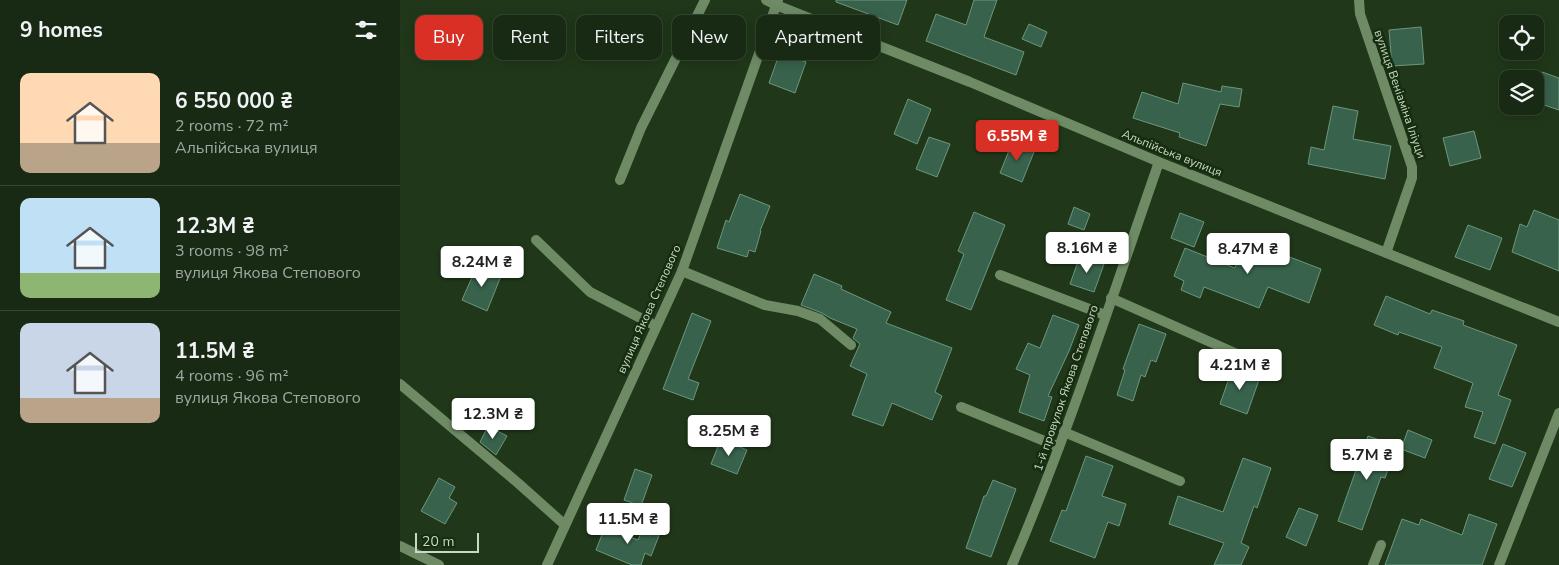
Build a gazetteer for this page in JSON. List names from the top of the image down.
{
  "streets": {
    "street": [
      "вулиця Веніаміна Іліуци",
      "Альпійська вулиця",
      "вулиця Якова Степового",
      "1-й провулок Якова Степового"
    ]
  },
  "crossings": [
    ["вулиця Веніаміна Іліуци", "Альпійська вулиця"],
    ["Альпійська вулиця", "вулиця Якова Степового"],
    ["Альпійська вулиця", "1-й провулок Якова Степового"]
  ],
  "scale_bar": "20 m",
  "page": {
    "heading": "9 homes",
    "chip": [
      "Buy",
      "Rent",
      "Filters",
      "New",
      "Apartment"
    ],
    "list": [
      {
        "name": "6 550 000 ₴",
        "note": "2 rooms · 72 m² · Альпійська вулиця"
      },
      {
        "name": "12.3M ₴",
        "note": "3 rooms · 98 m² · вулиця Якова Степового"
      },
      {
        "name": "11.5M ₴",
        "note": "4 rooms · 96 m² · вулиця Якова Степового"
      }
    ],
    "price": [
      "6.55M ₴",
      "8.16M ₴",
      "8.47M ₴",
      "8.24M ₴",
      "4.21M ₴",
      "12.3M ₴",
      "8.25M ₴",
      "5.7M ₴",
      "11.5M ₴"
    ],
    "scale": "20 m"
  }
}
